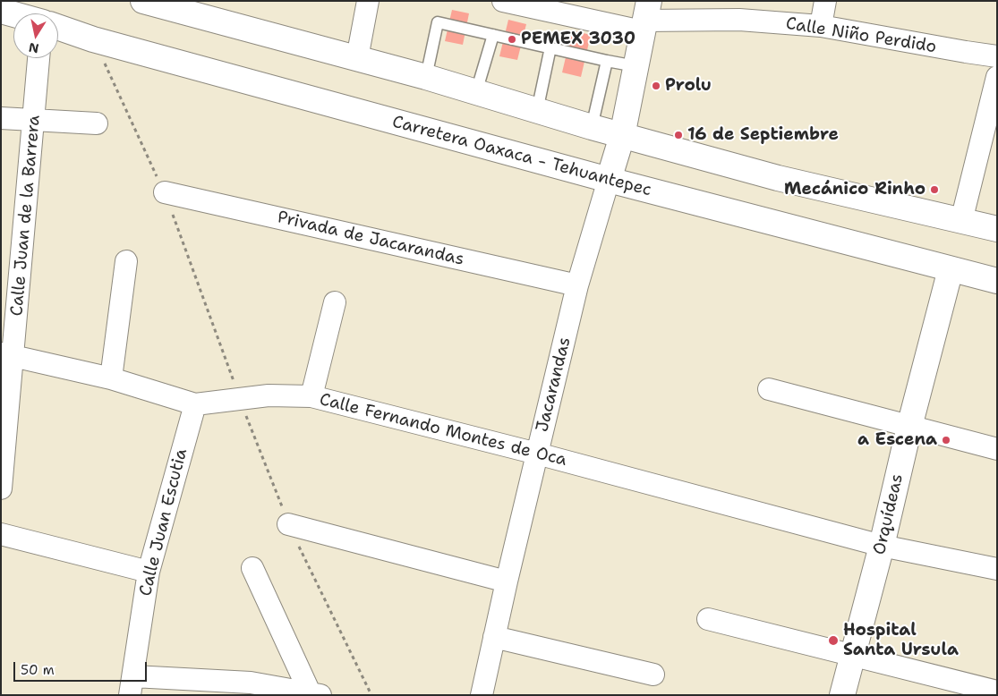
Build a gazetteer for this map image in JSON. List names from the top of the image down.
{
  "streets": {
    "main road": ["Carretera Oaxaca - Tehuantepec", "Orquídeas"],
    "street": [
      "Calle Niño Perdido",
      "Calle Juan de la Barrera",
      "Privada de Jacarandas",
      "Jacarandas",
      "Calle Fernando Montes de Oca",
      "Calle Juan Escutia"
    ]
  },
  "crossings": [
    ["Carretera Oaxaca - Tehuantepec", "Jacarandas"],
    ["Carretera Oaxaca - Tehuantepec", "Orquídeas"],
    ["Calle Juan de la Barrera", "Calle Fernando Montes de Oca"],
    ["Privada de Jacarandas", "Jacarandas"],
    ["Jacarandas", "Calle Fernando Montes de Oca"],
    ["Calle Fernando Montes de Oca", "Orquídeas"],
    ["Calle Fernando Montes de Oca", "Calle Juan Escutia"]
  ],
  "places": [
    "PEMEX 3030",
    "Prolu",
    "16 de Septiembre",
    "Mecánico Rinho",
    "a Escena",
    "Hospital Santa Ursula"
  ],
  "scale_bar": "50 m",
  "north": "bottom"
}
